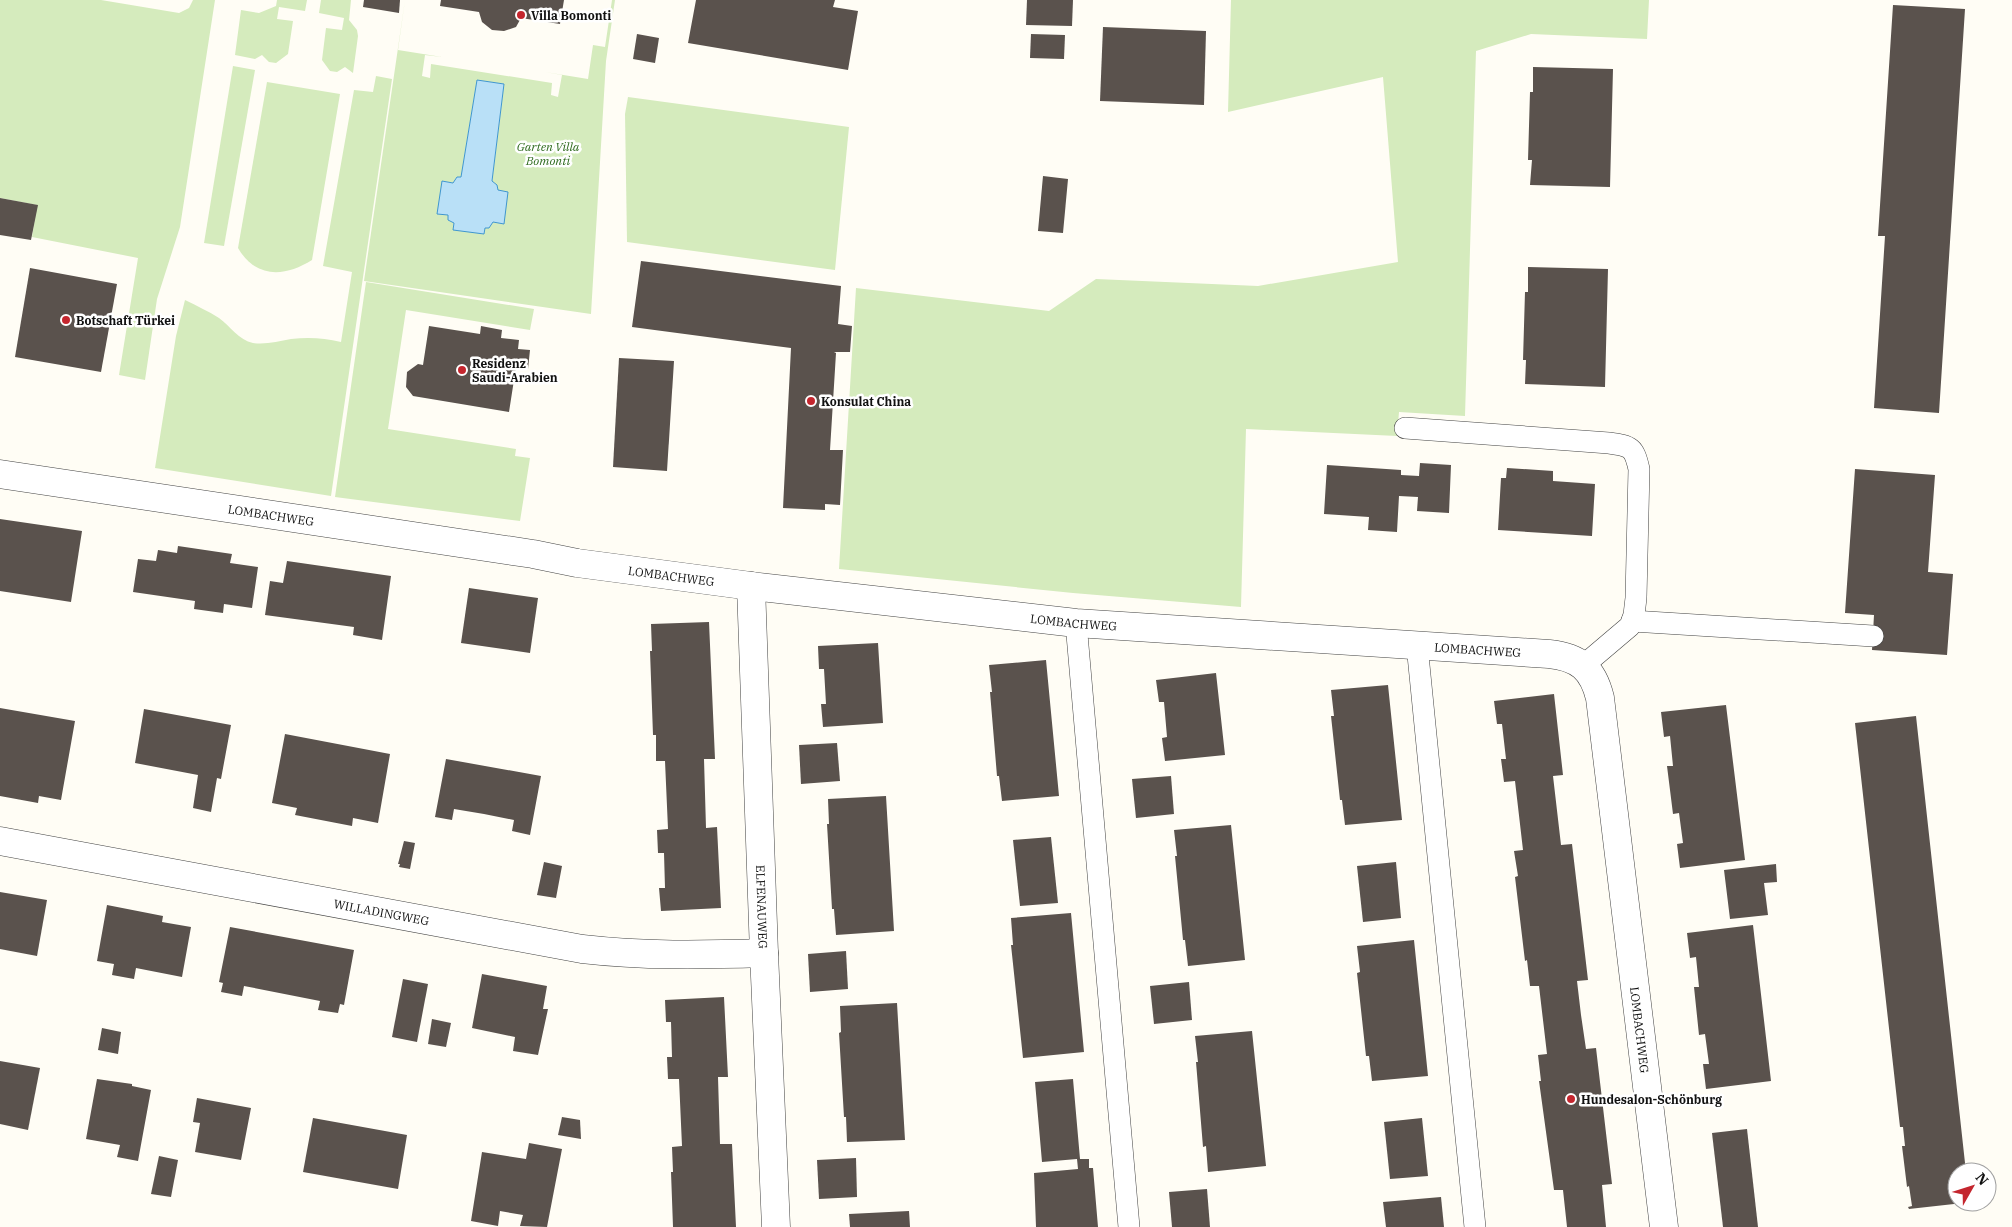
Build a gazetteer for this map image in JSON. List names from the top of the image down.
{
  "streets": {
    "street": ["LOMBACHWEG", "ELFENAUWEG", "WILLADINGWEG"]
  },
  "crossings": [
    ["LOMBACHWEG", "ELFENAUWEG"],
    ["ELFENAUWEG", "WILLADINGWEG"]
  ],
  "parks": ["Garten Villa Bomonti"],
  "places": [
    "Villa Bomonti",
    "Botschaft Türkei",
    "Residenz Saudi-Arabien",
    "Konsulat China",
    "Hundesalon-Schönburg"
  ],
  "north": "top right"
}
